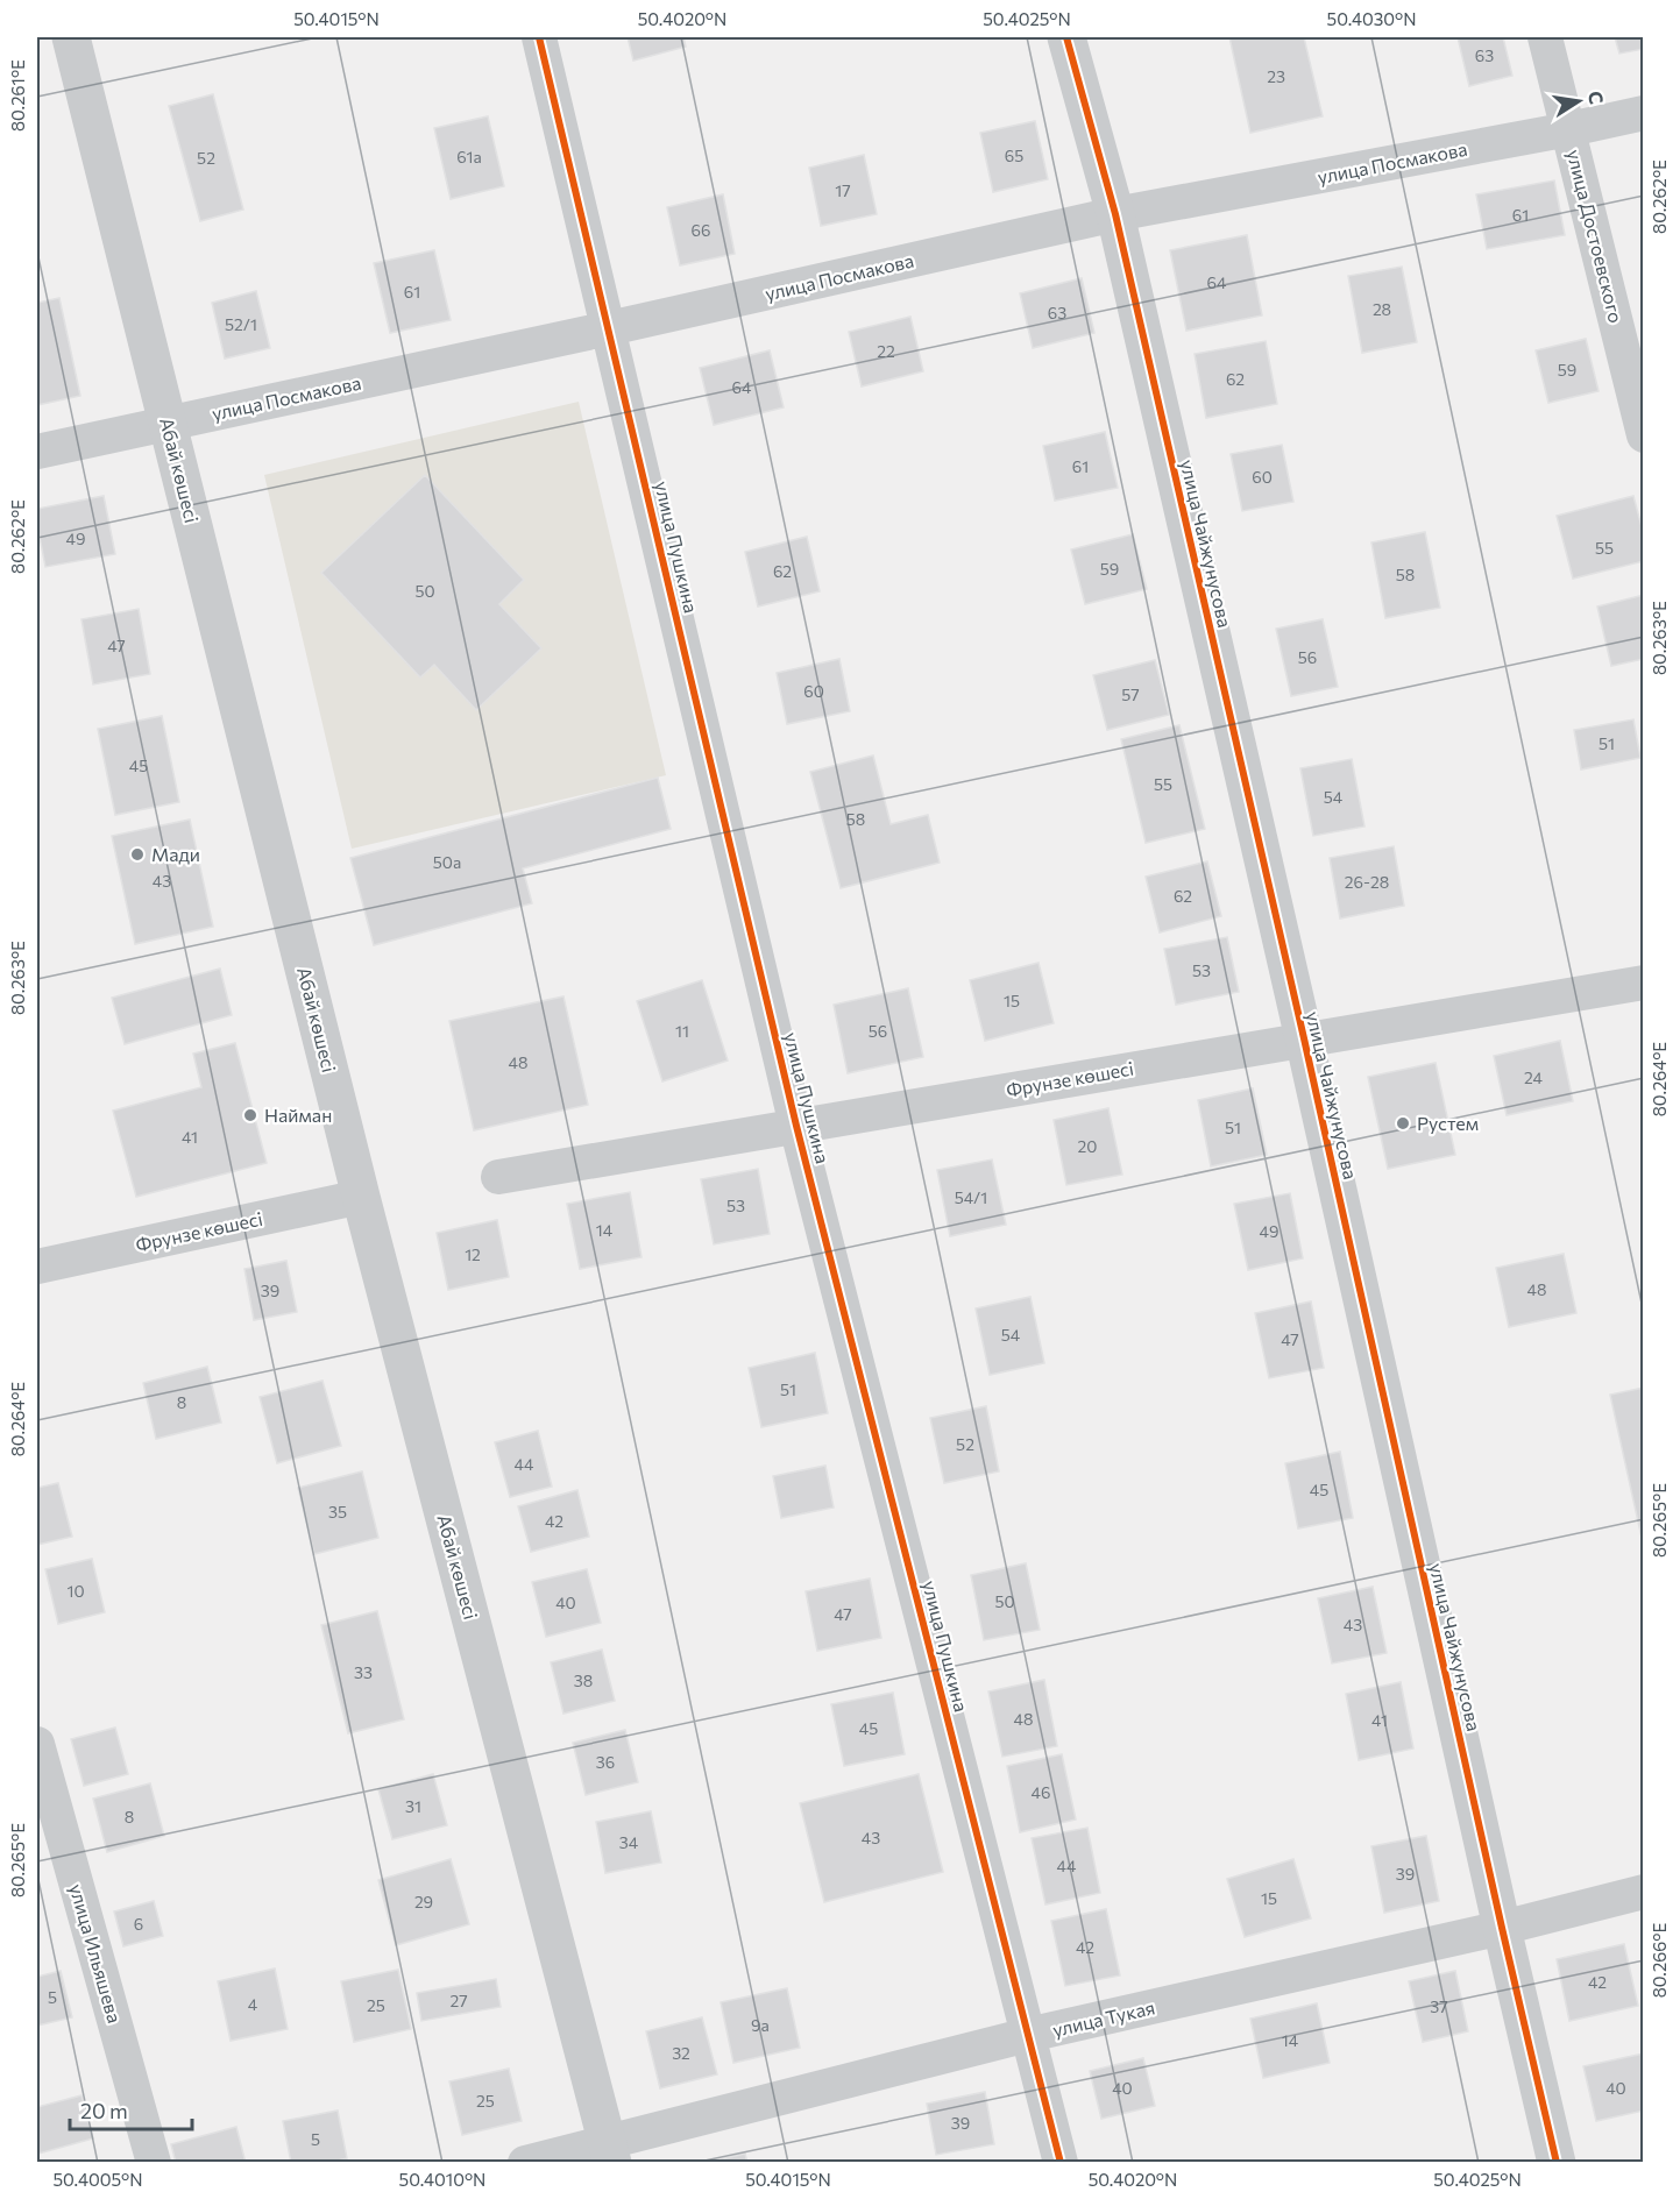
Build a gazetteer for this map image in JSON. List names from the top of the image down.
{
  "streets": {
    "street": [
      "улица Посмакова",
      "улица Достоевского",
      "Абай көшесі",
      "улица Чайжунусова",
      "улица Пушкина",
      "Фрунзе көшесі",
      "улица Ильяшева",
      "улица Тукая"
    ]
  },
  "crossings": [
    ["улица Посмакова", "улица Достоевского"],
    ["улица Посмакова", "Абай көшесі"],
    ["улица Посмакова", "улица Чайжунусова"],
    ["улица Посмакова", "улица Пушкина"],
    ["Абай көшесі", "Фрунзе көшесі"],
    ["Абай көшесі", "улица Тукая"],
    ["улица Чайжунусова", "Фрунзе көшесі"],
    ["улица Чайжунусова", "улица Тукая"],
    ["улица Пушкина", "Фрунзе көшесі"],
    ["улица Пушкина", "улица Тукая"]
  ],
  "places": ["Мади", "Найман", "Рустем"],
  "house_numbers": [
    "63",
    "23",
    "65",
    "61а",
    "52",
    "17",
    "61",
    "66",
    "64",
    "61",
    "28",
    "63",
    "52/1",
    "22",
    "59",
    "62",
    "64",
    "61",
    "60",
    "49",
    "55",
    "59",
    "62",
    "58",
    "50",
    "47",
    "56",
    "60",
    "57",
    "51",
    "45",
    "55",
    "54",
    "58",
    "50а",
    "43",
    "26-28",
    "62",
    "53",
    "15",
    "11",
    "56",
    "48",
    "24",
    "51",
    "41",
    "20",
    "54/1",
    "53",
    "14",
    "49",
    "12",
    "48",
    "39",
    "54",
    "47",
    "51",
    "8",
    "52",
    "44",
    "45",
    "35",
    "42",
    "10",
    "50",
    "40",
    "47",
    "43",
    "33",
    "38",
    "48",
    "41",
    "45",
    "36",
    "46",
    "31",
    "8",
    "43",
    "34",
    "44",
    "39",
    "15",
    "29",
    "6",
    "42",
    "42",
    "5",
    "27",
    "4",
    "25",
    "37",
    "9а",
    "14",
    "32",
    "40",
    "40",
    "25",
    "39",
    "5"
  ],
  "scale_bar": "20 m",
  "north": "right",
  "coordinates": [
    "50.4015°N",
    "50.4020°N",
    "50.4025°N",
    "50.4030°N",
    "80.261°E",
    "80.262°E",
    "80.263°E",
    "80.264°E",
    "80.265°E",
    "80.266°E",
    "50.4005°N",
    "50.4010°N"
  ]
}
